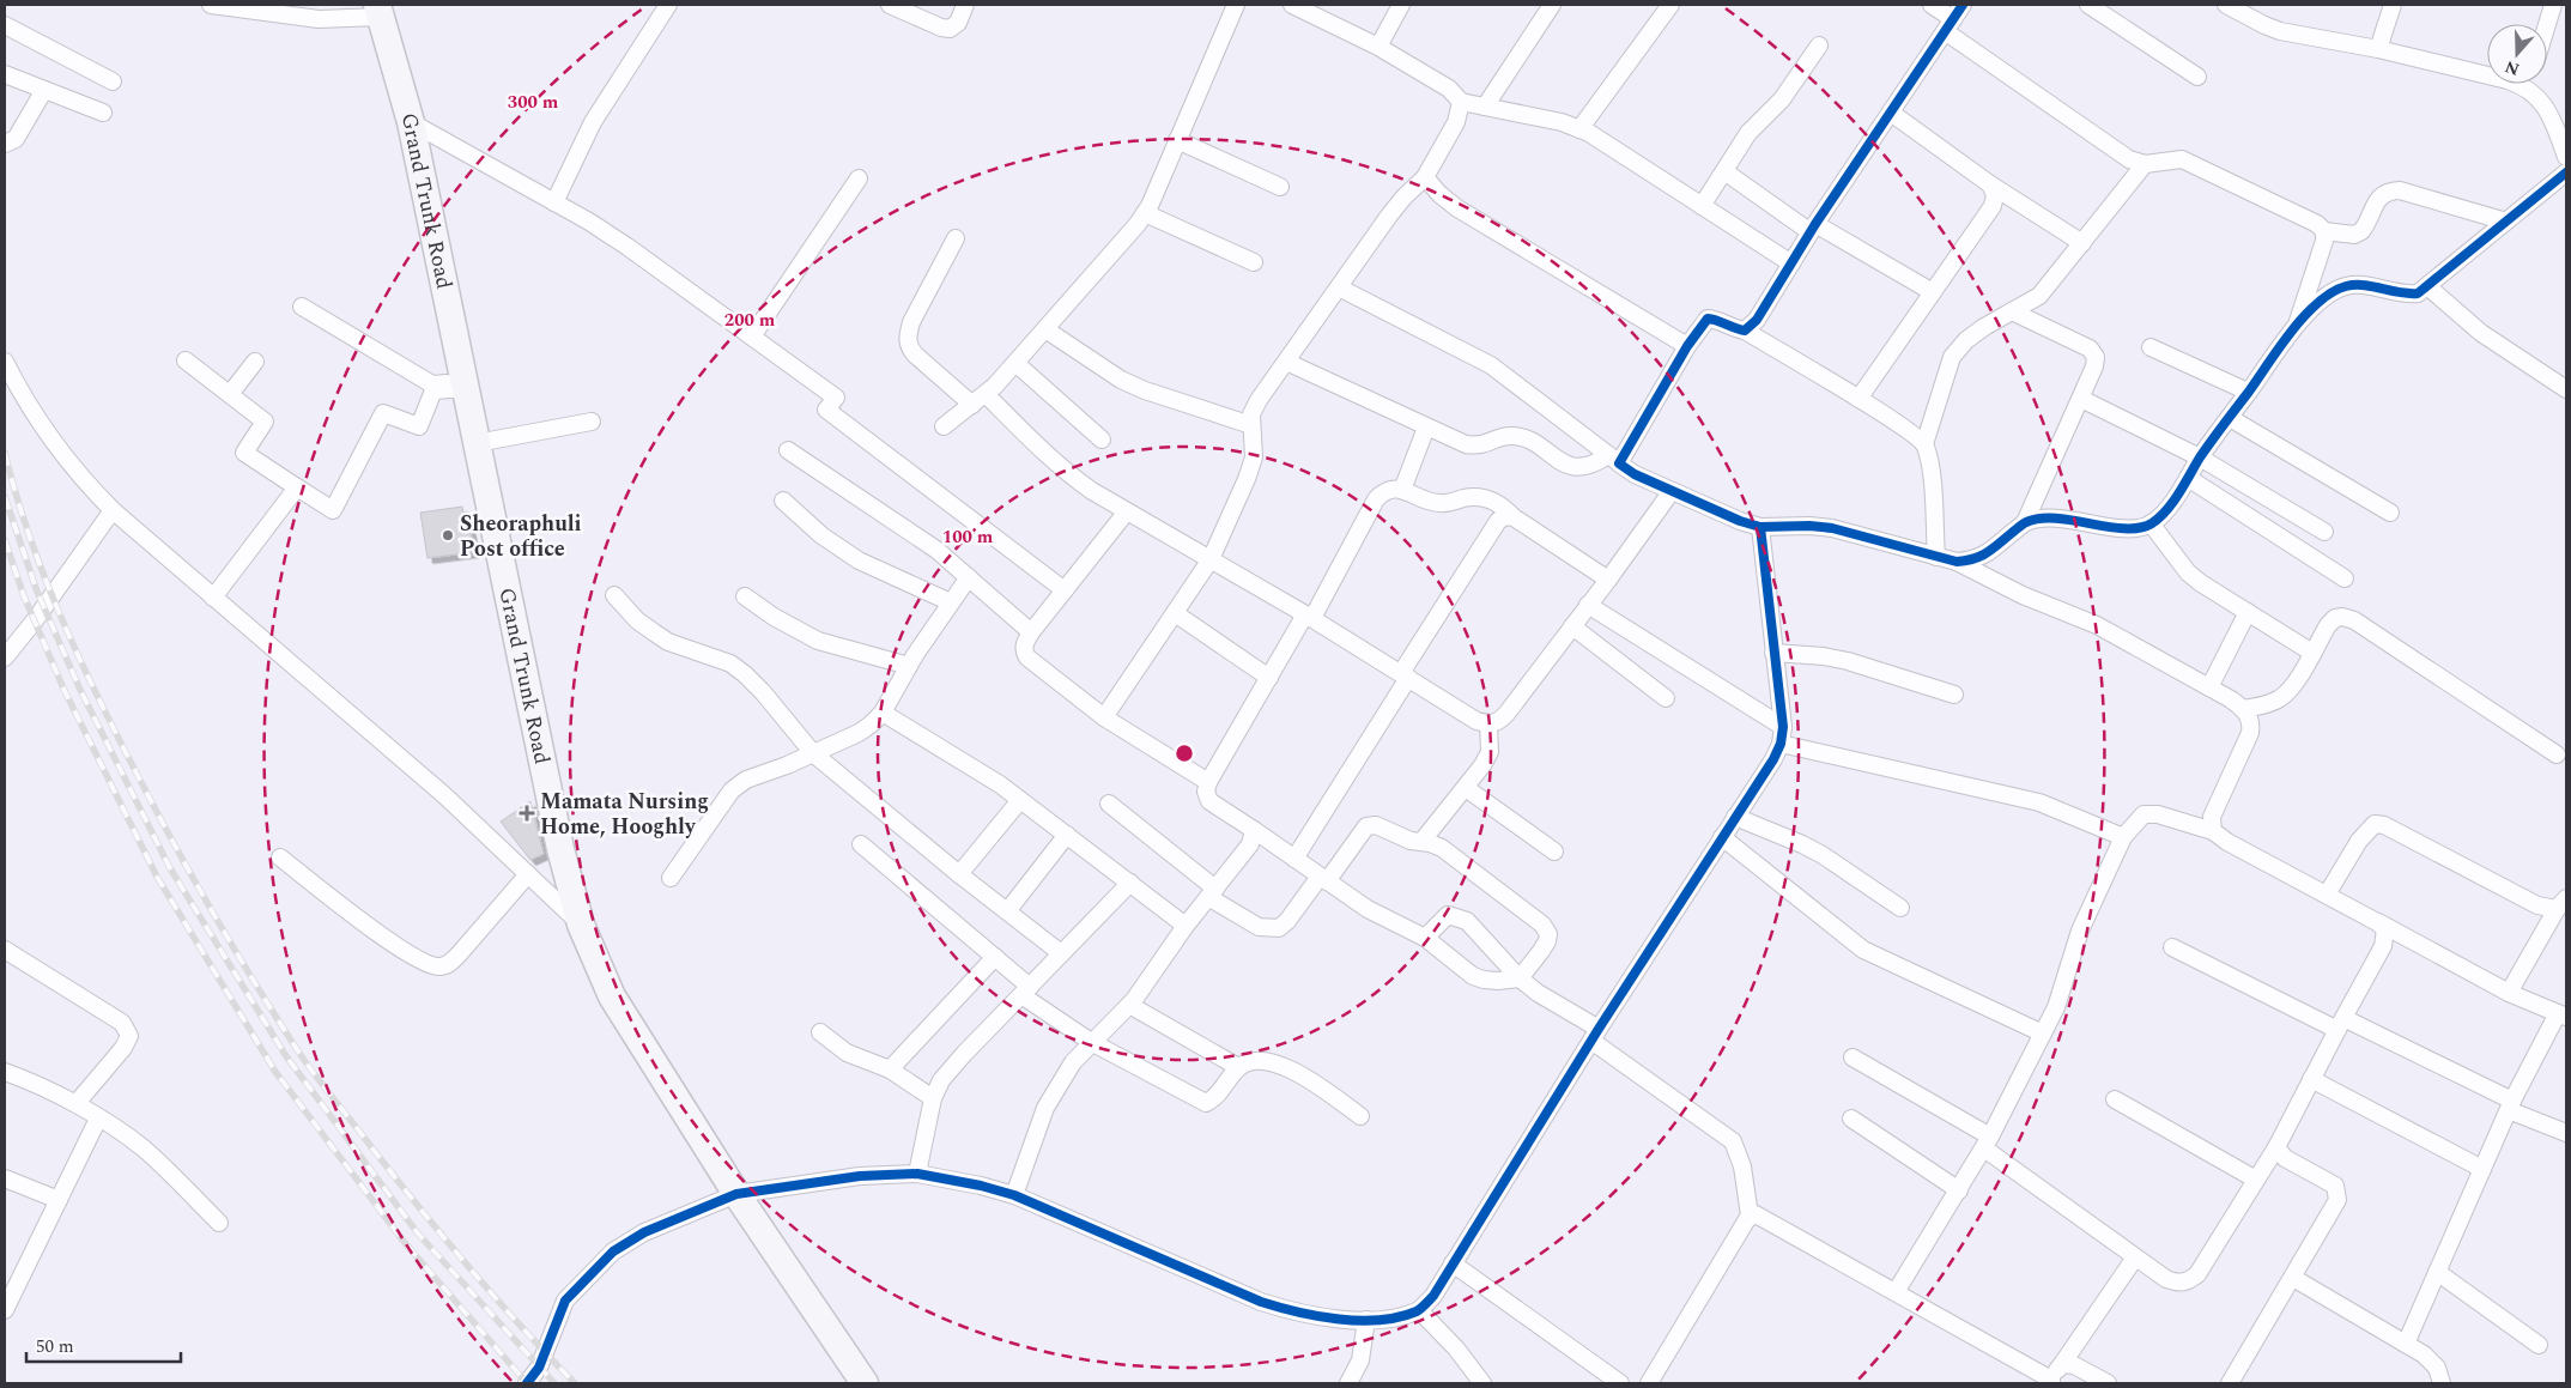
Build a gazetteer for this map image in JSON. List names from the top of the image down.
{
  "streets": {
    "main road": ["Grand Trunk Road"]
  },
  "places": {
    "other": ["Sheoraphuli Post office"],
    "health": ["Mamata Nursing Home, Hooghly"]
  },
  "scale_bar": "50 m",
  "north": "bottom",
  "rings": ["300 m", "200 m", "100 m"]
}
